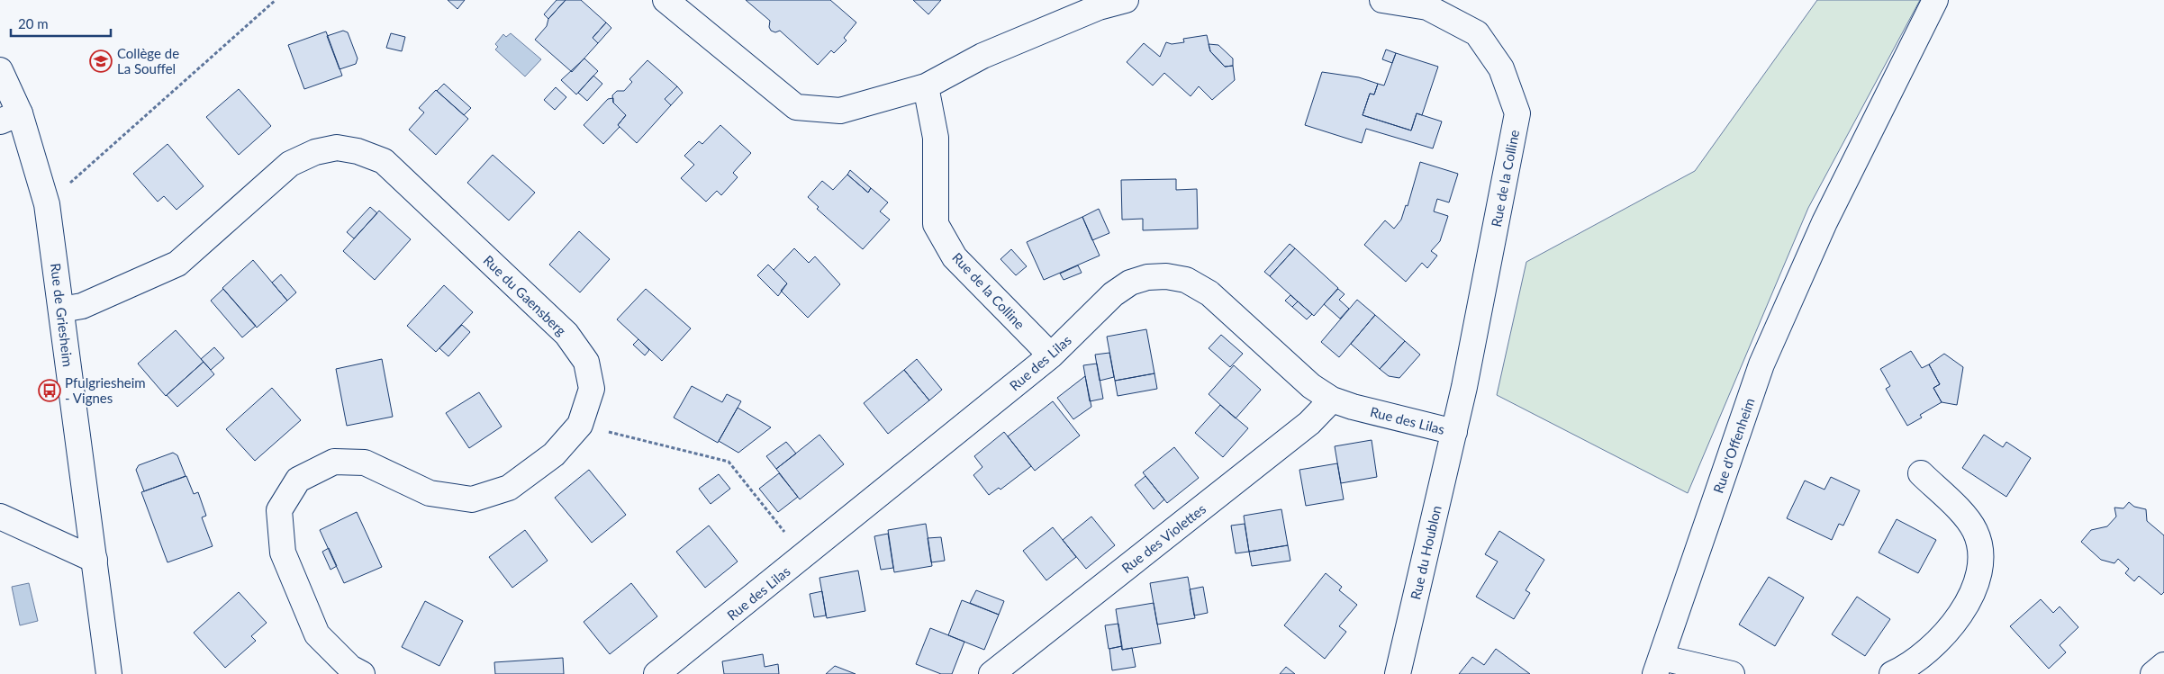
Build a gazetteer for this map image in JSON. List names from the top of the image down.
{
  "streets": {
    "street": [
      "Rue de la Colline",
      "Rue du Gaensberg",
      "Rue de Griesheim",
      "Rue des Lilas",
      "Rue d'Offenheim",
      "Rue des Violettes",
      "Rue du Houblon"
    ]
  },
  "crossings": [
    ["Rue de la Colline", "Rue des Lilas"],
    ["Rue de la Colline", "Rue du Houblon"],
    ["Rue du Gaensberg", "Rue de Griesheim"],
    ["Rue des Lilas", "Rue des Violettes"],
    ["Rue des Lilas", "Rue du Houblon"]
  ],
  "places": {
    "school or university": ["Collège de La Souffel"],
    "bus stop": ["Pfulgriesheim - Vignes"]
  },
  "scale_bar": "20 m"
}
